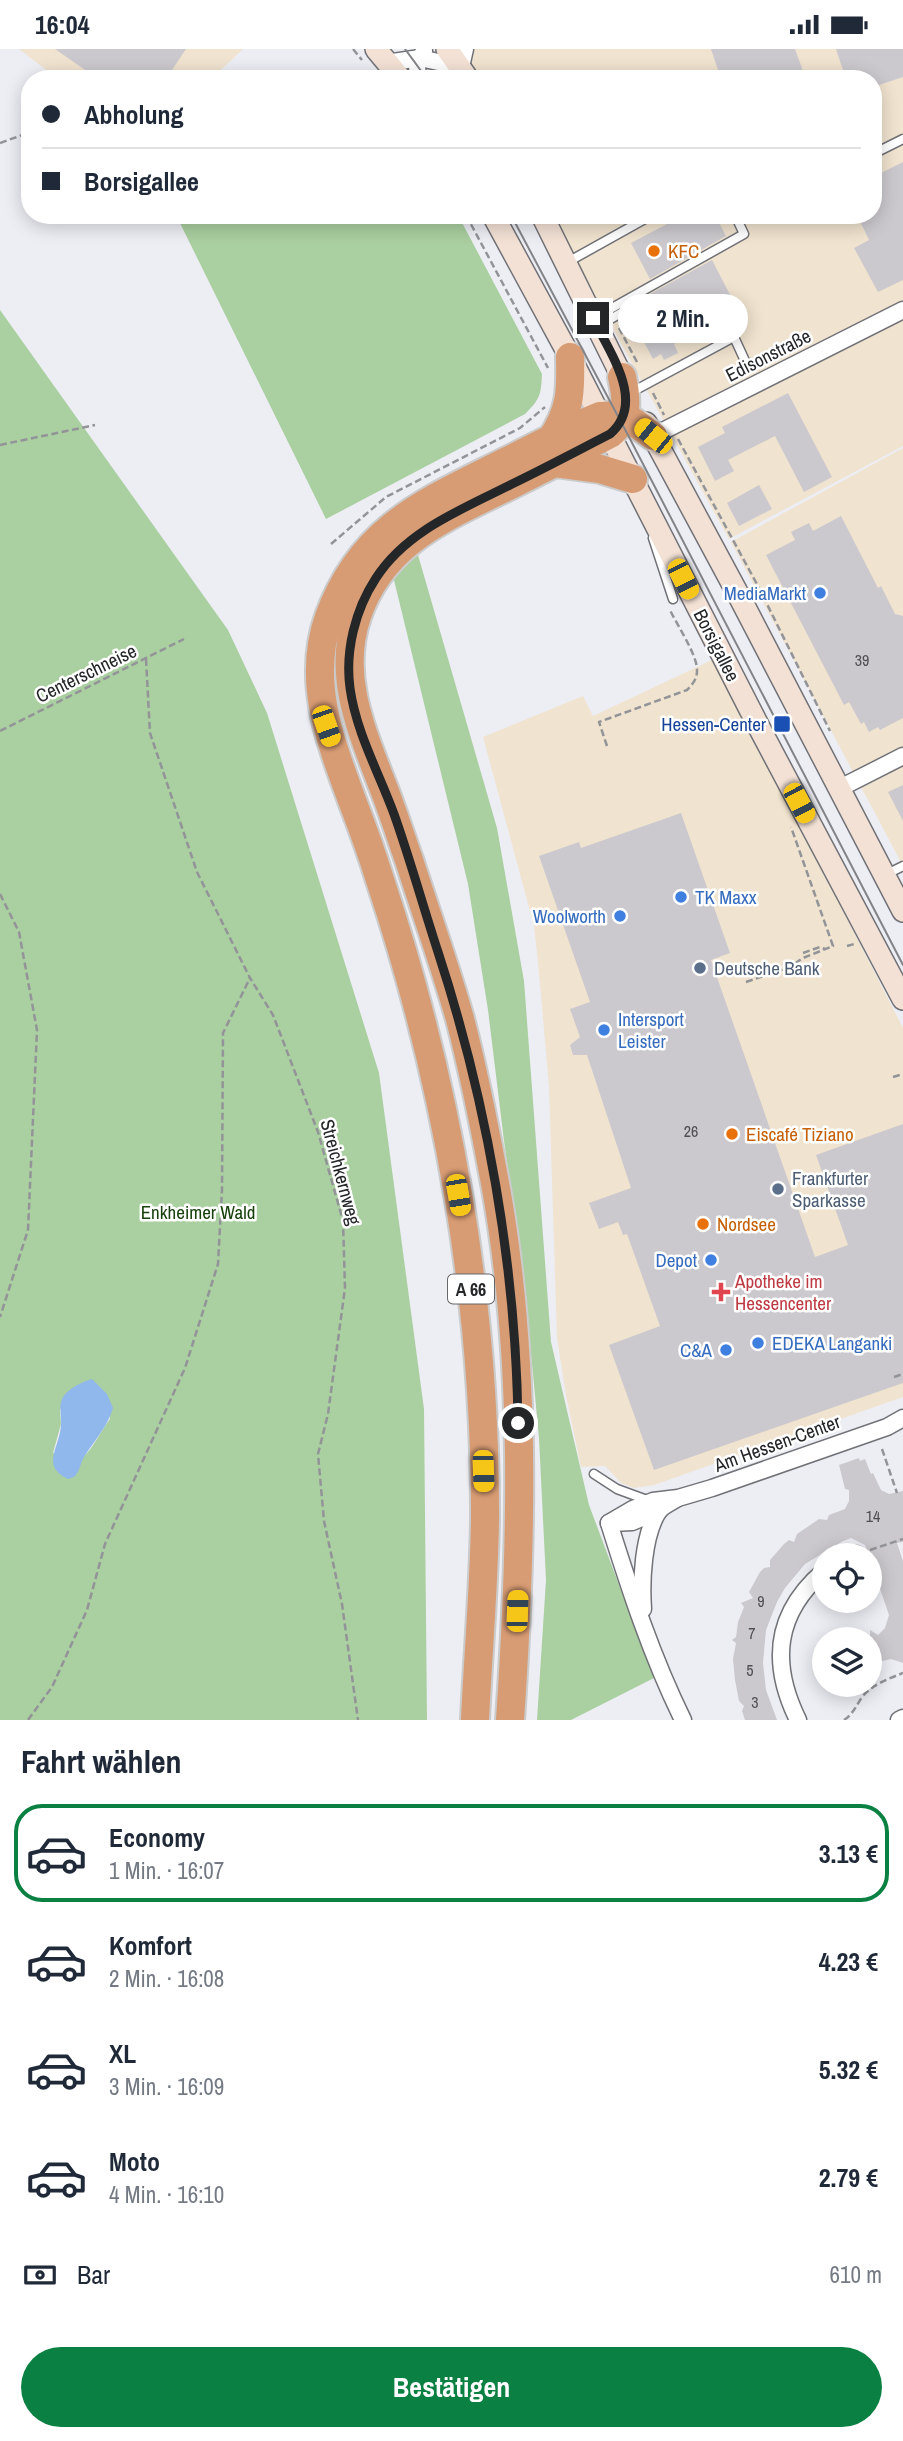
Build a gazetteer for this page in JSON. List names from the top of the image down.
{
  "streets": {
    "highway": ["A 66"],
    "main road": ["Borsigallee"],
    "street": ["Edisonstraße", "Am Hessen-Center"],
    "path": ["Centerschneise", "Streichkernweg"]
  },
  "crossings": [
    ["Borsigallee", "A 66"],
    ["Centerschneise", "Streichkernweg"]
  ],
  "parks": ["Enkheimer Wald"],
  "places": {
    "other": [
      "KFC",
      "MediaMarkt",
      "TK Maxx",
      "Woolworth",
      "Deutsche Bank",
      "Intersport Leister",
      "Eiscafé Tiziano",
      "Frankfurter Sparkasse",
      "Nordsee",
      "Depot",
      "EDEKA Langanki",
      "C&A"
    ],
    "transit": ["Hessen-Center"],
    "health": ["Apotheke im Hessencenter"]
  },
  "house_numbers": [
    "39",
    "26",
    "14",
    "9",
    "7",
    "5",
    "3"
  ],
  "page": {
    "status": "16:04",
    "banner": ["Abholung", "Borsigallee"],
    "bubble": "2 Min.",
    "heading": "Fahrt wählen",
    "list": [
      {
        "name": "Economy",
        "note": "1 Min. · 16:07",
        "value": "3.13 €"
      },
      {
        "name": "Komfort",
        "note": "2 Min. · 16:08",
        "value": "4.23 €"
      },
      {
        "name": "XL",
        "note": "3 Min. · 16:09",
        "value": "5.32 €"
      },
      {
        "name": "Moto",
        "note": "4 Min. · 16:10",
        "value": "2.79 €"
      }
    ],
    "pay": ["Bar", "610 m"],
    "buttons": "Bestätigen"
  }
}
